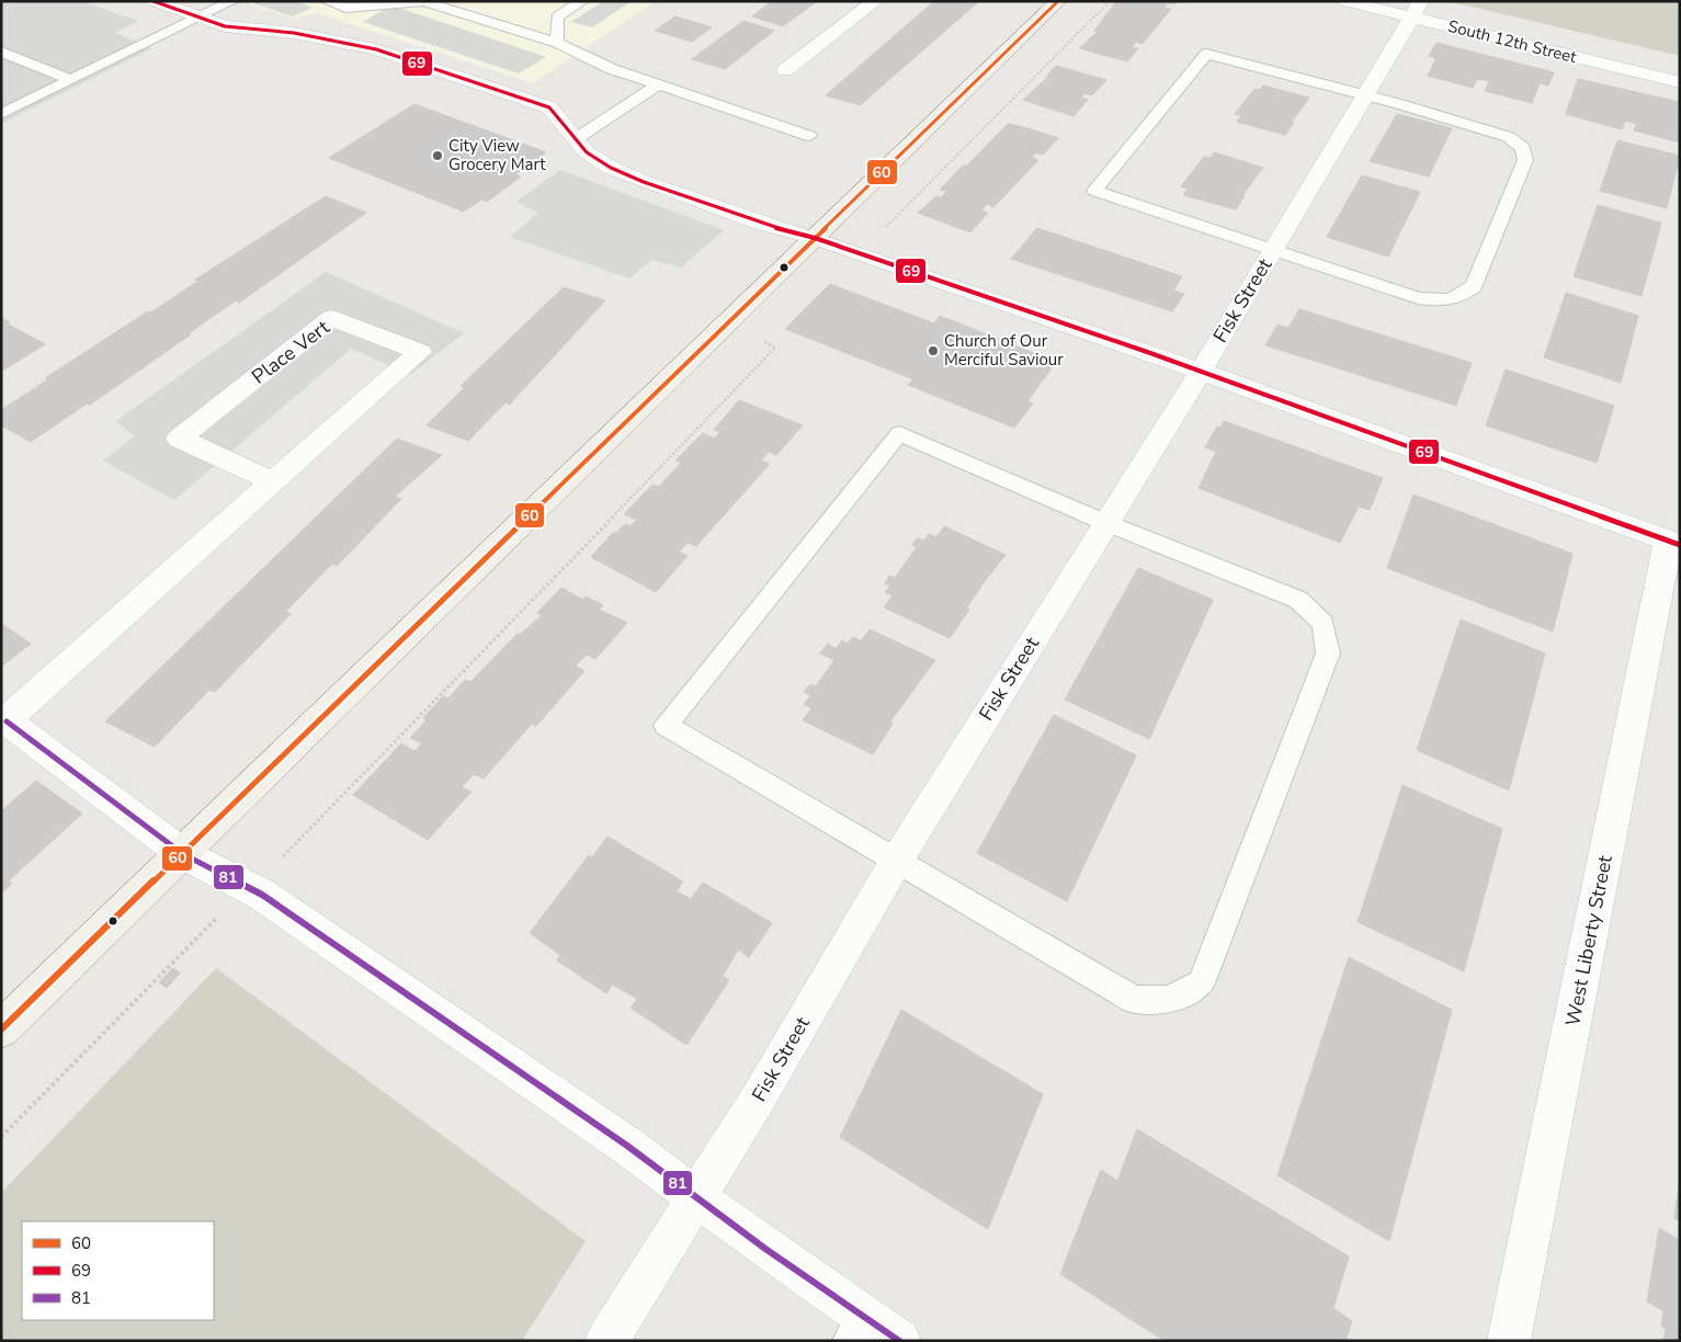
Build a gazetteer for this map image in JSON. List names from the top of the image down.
{
  "streets": {
    "street": [
      "South 12th Street",
      "Fisk Street",
      "Place Vert",
      "West Liberty Street"
    ]
  },
  "crossings": [
    ["South 12th Street", "Fisk Street"]
  ],
  "places": ["City View Grocery Mart", "Church of Our Merciful Saviour"],
  "lines": ["transit line 60", "transit line 69", "transit line 81"],
  "legend": ["60", "69", "81"]
}
